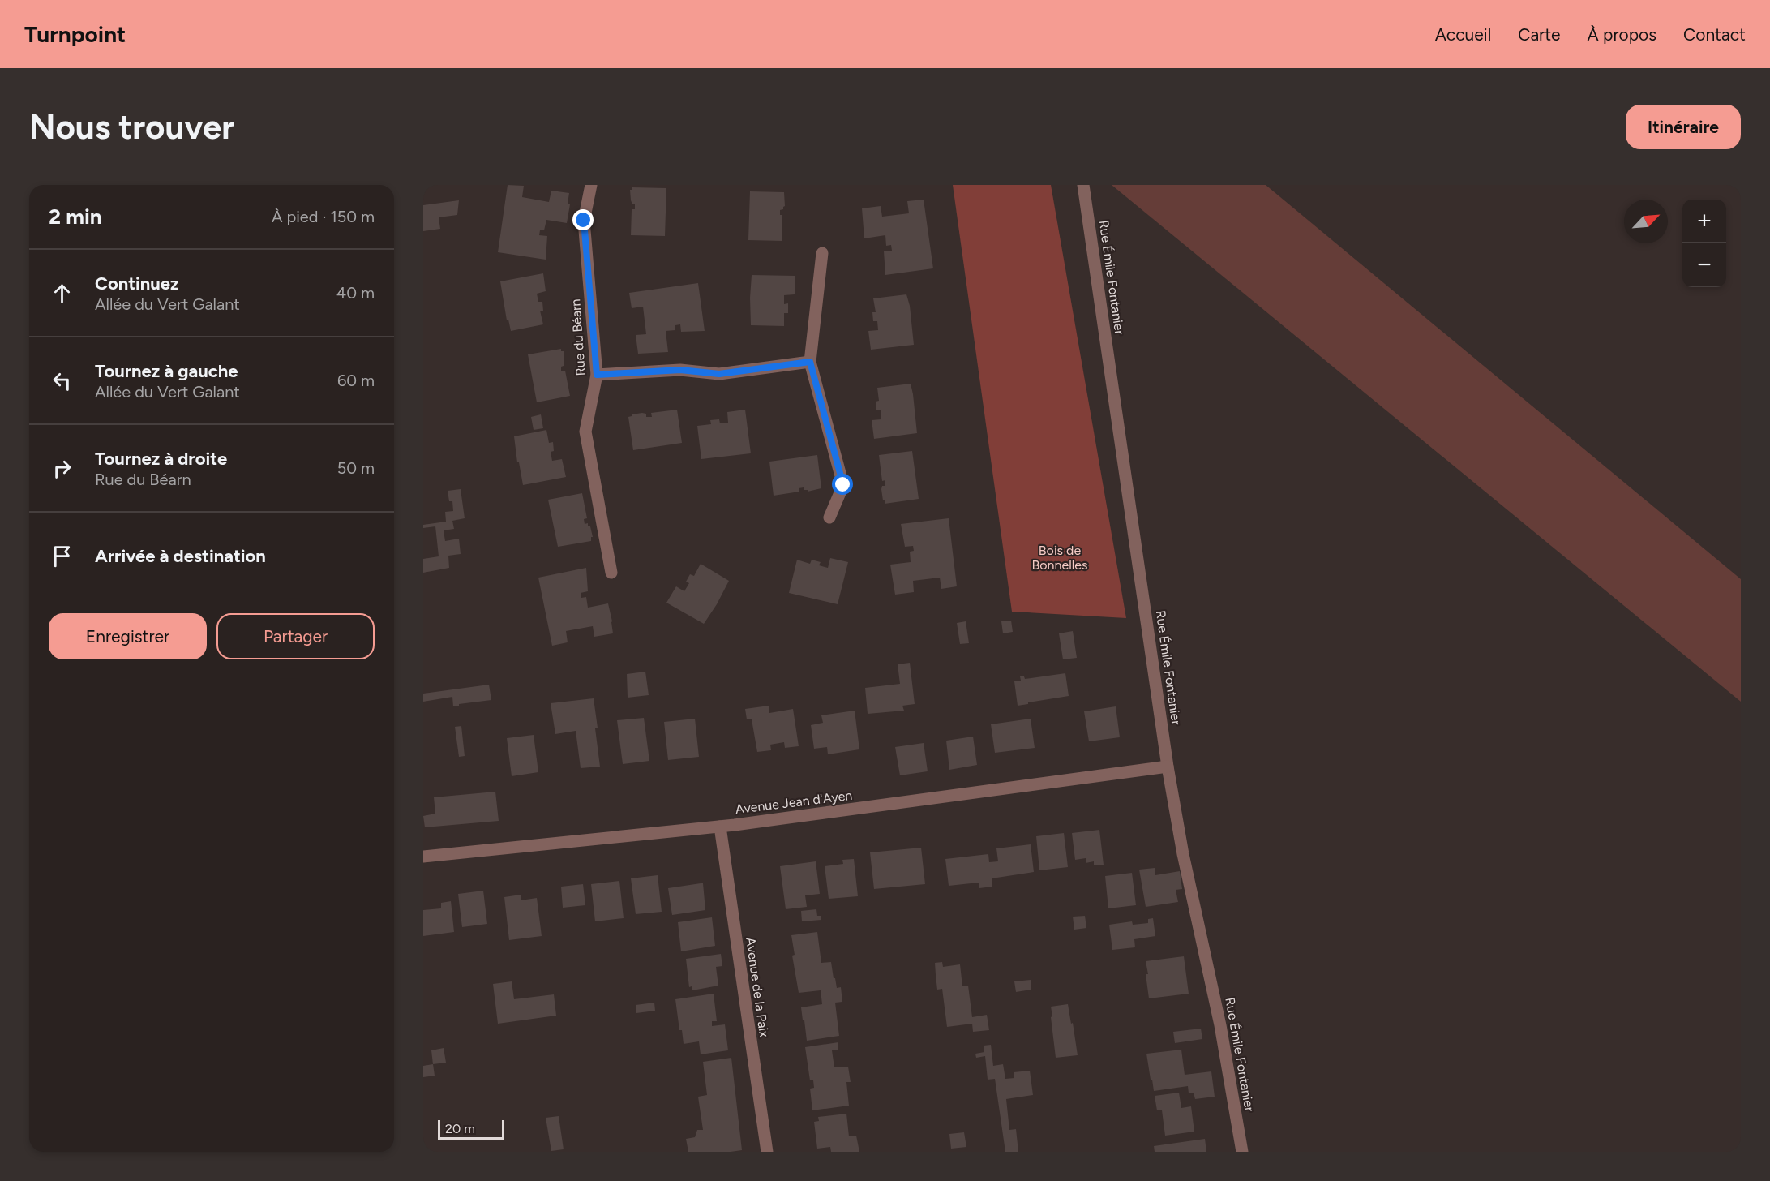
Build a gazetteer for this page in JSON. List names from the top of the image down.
{
  "streets": {
    "street": [
      "Rue Émile Fontanier",
      "Rue du Béarn",
      "Avenue Jean d'Ayen",
      "Avenue de la Paix"
    ]
  },
  "crossings": [
    ["Rue Émile Fontanier", "Avenue Jean d'Ayen"],
    ["Avenue Jean d'Ayen", "Avenue de la Paix"]
  ],
  "parks": ["Bois de Bonnelles"],
  "scale_bar": "20 m",
  "north": "top right",
  "page": {
    "header": "Turnpoint",
    "nav": [
      "Accueil",
      "Carte",
      "À propos",
      "Contact"
    ],
    "buttons": [
      "Itinéraire",
      ["Enregistrer", "Partager"]
    ],
    "title": "Nous trouver",
    "heading": ["2 min", "À pied · 150 m"],
    "map_buttons": ["+", "−"],
    "list": [
      ["Continuez", "Allée du Vert Galant", "40 m"],
      ["Tournez à gauche", "Allée du Vert Galant", "60 m"],
      ["Tournez à droite", "Rue du Béarn", "50 m"],
      "Arrivée à destination"
    ],
    "scale": "20 m"
  }
}
